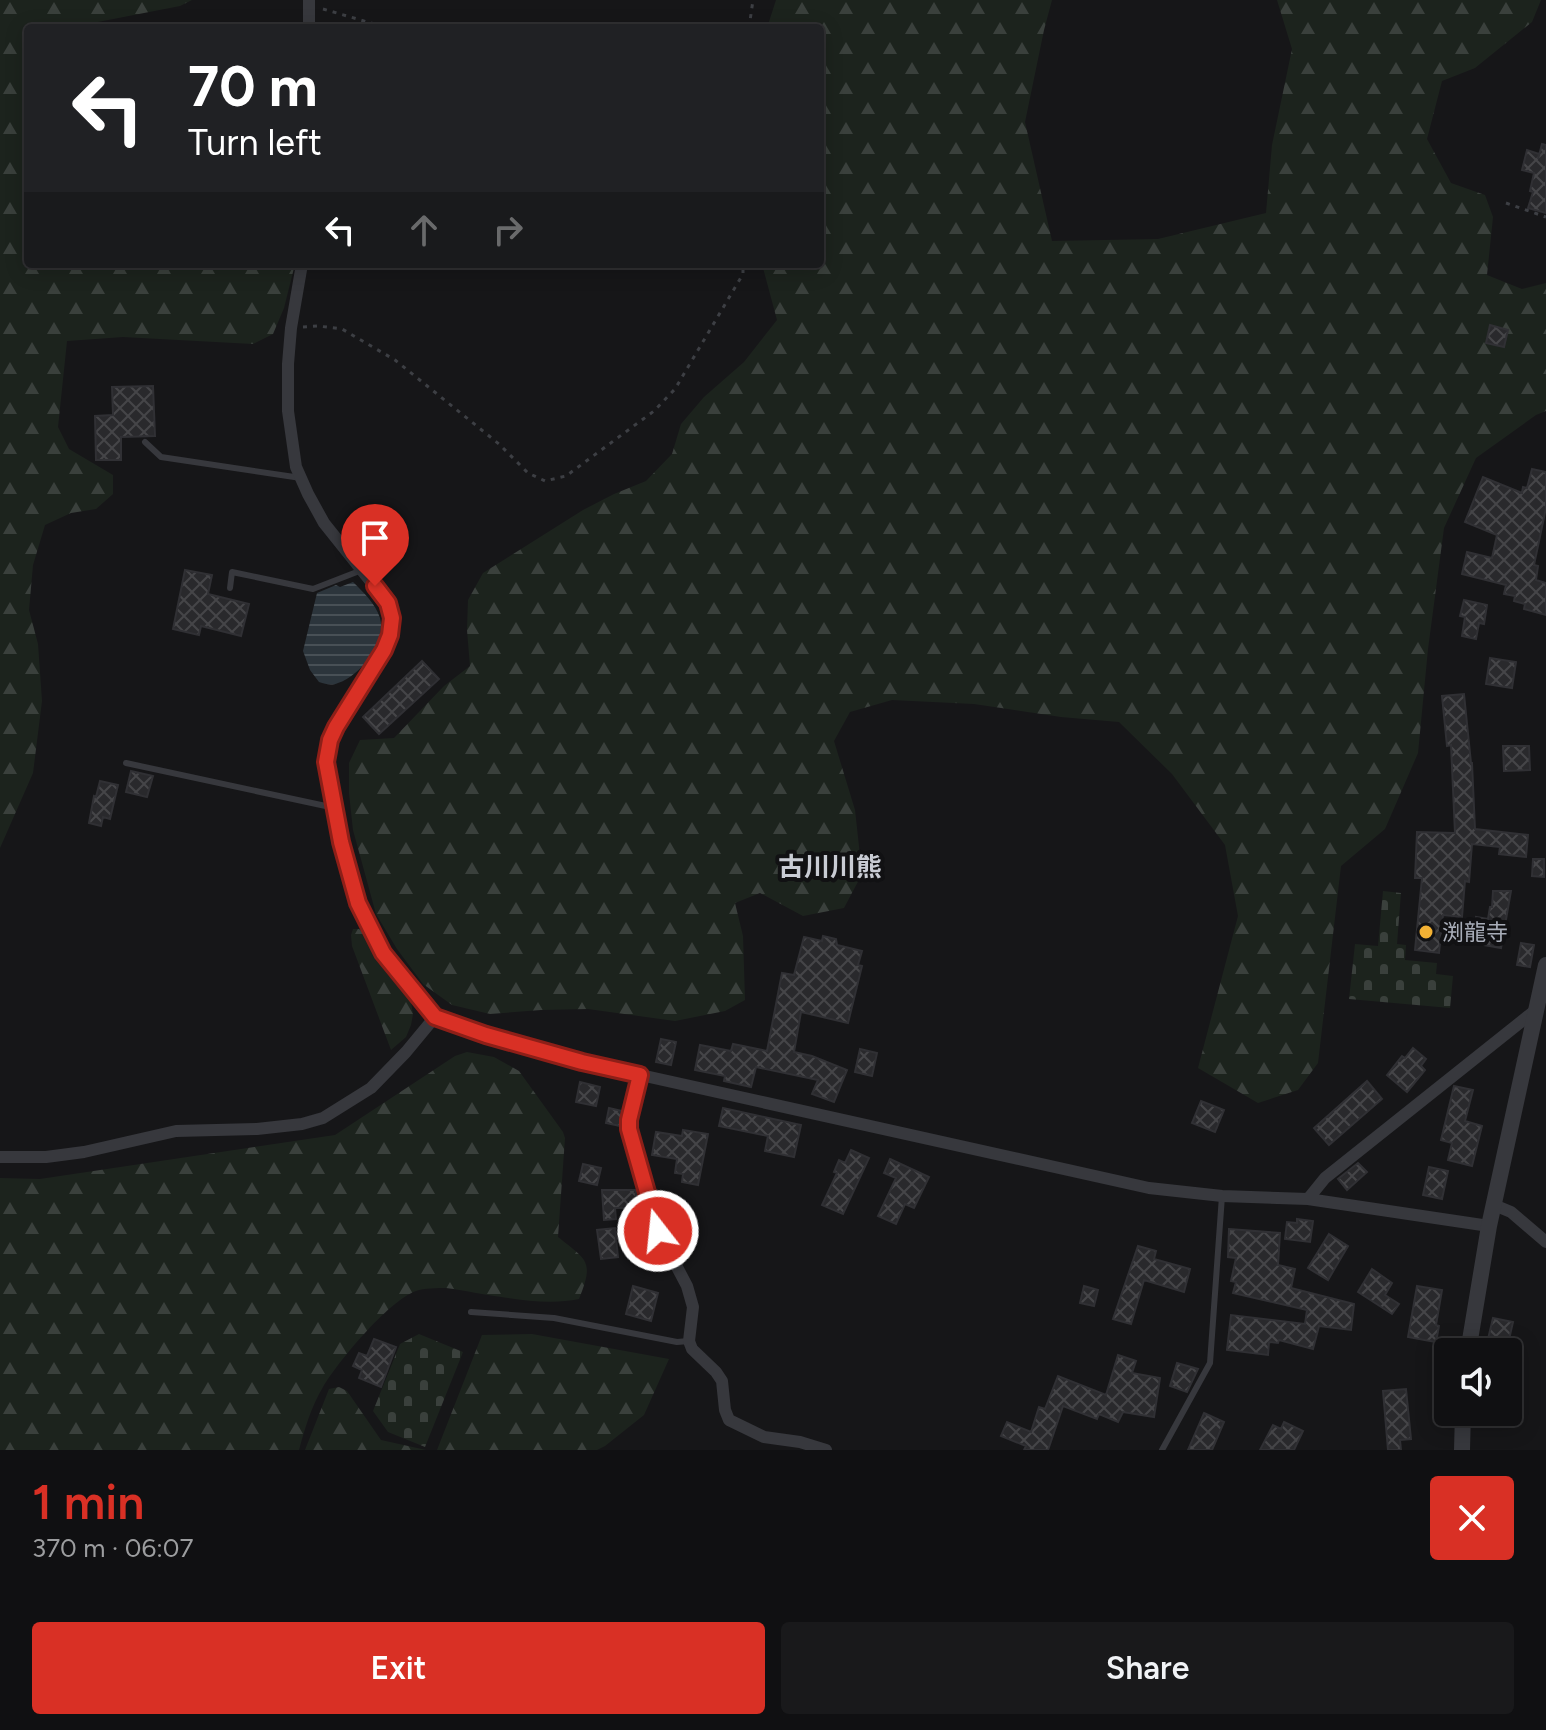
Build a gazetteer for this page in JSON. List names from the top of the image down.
{
  "districts": ["古川川熊"],
  "places": ["渕龍寺"],
  "page": {
    "turn": ["70 m", "Turn left"],
    "heading": ["1 min", "370 m · 06:07"],
    "buttons": ["Exit", "Share"]
  }
}
